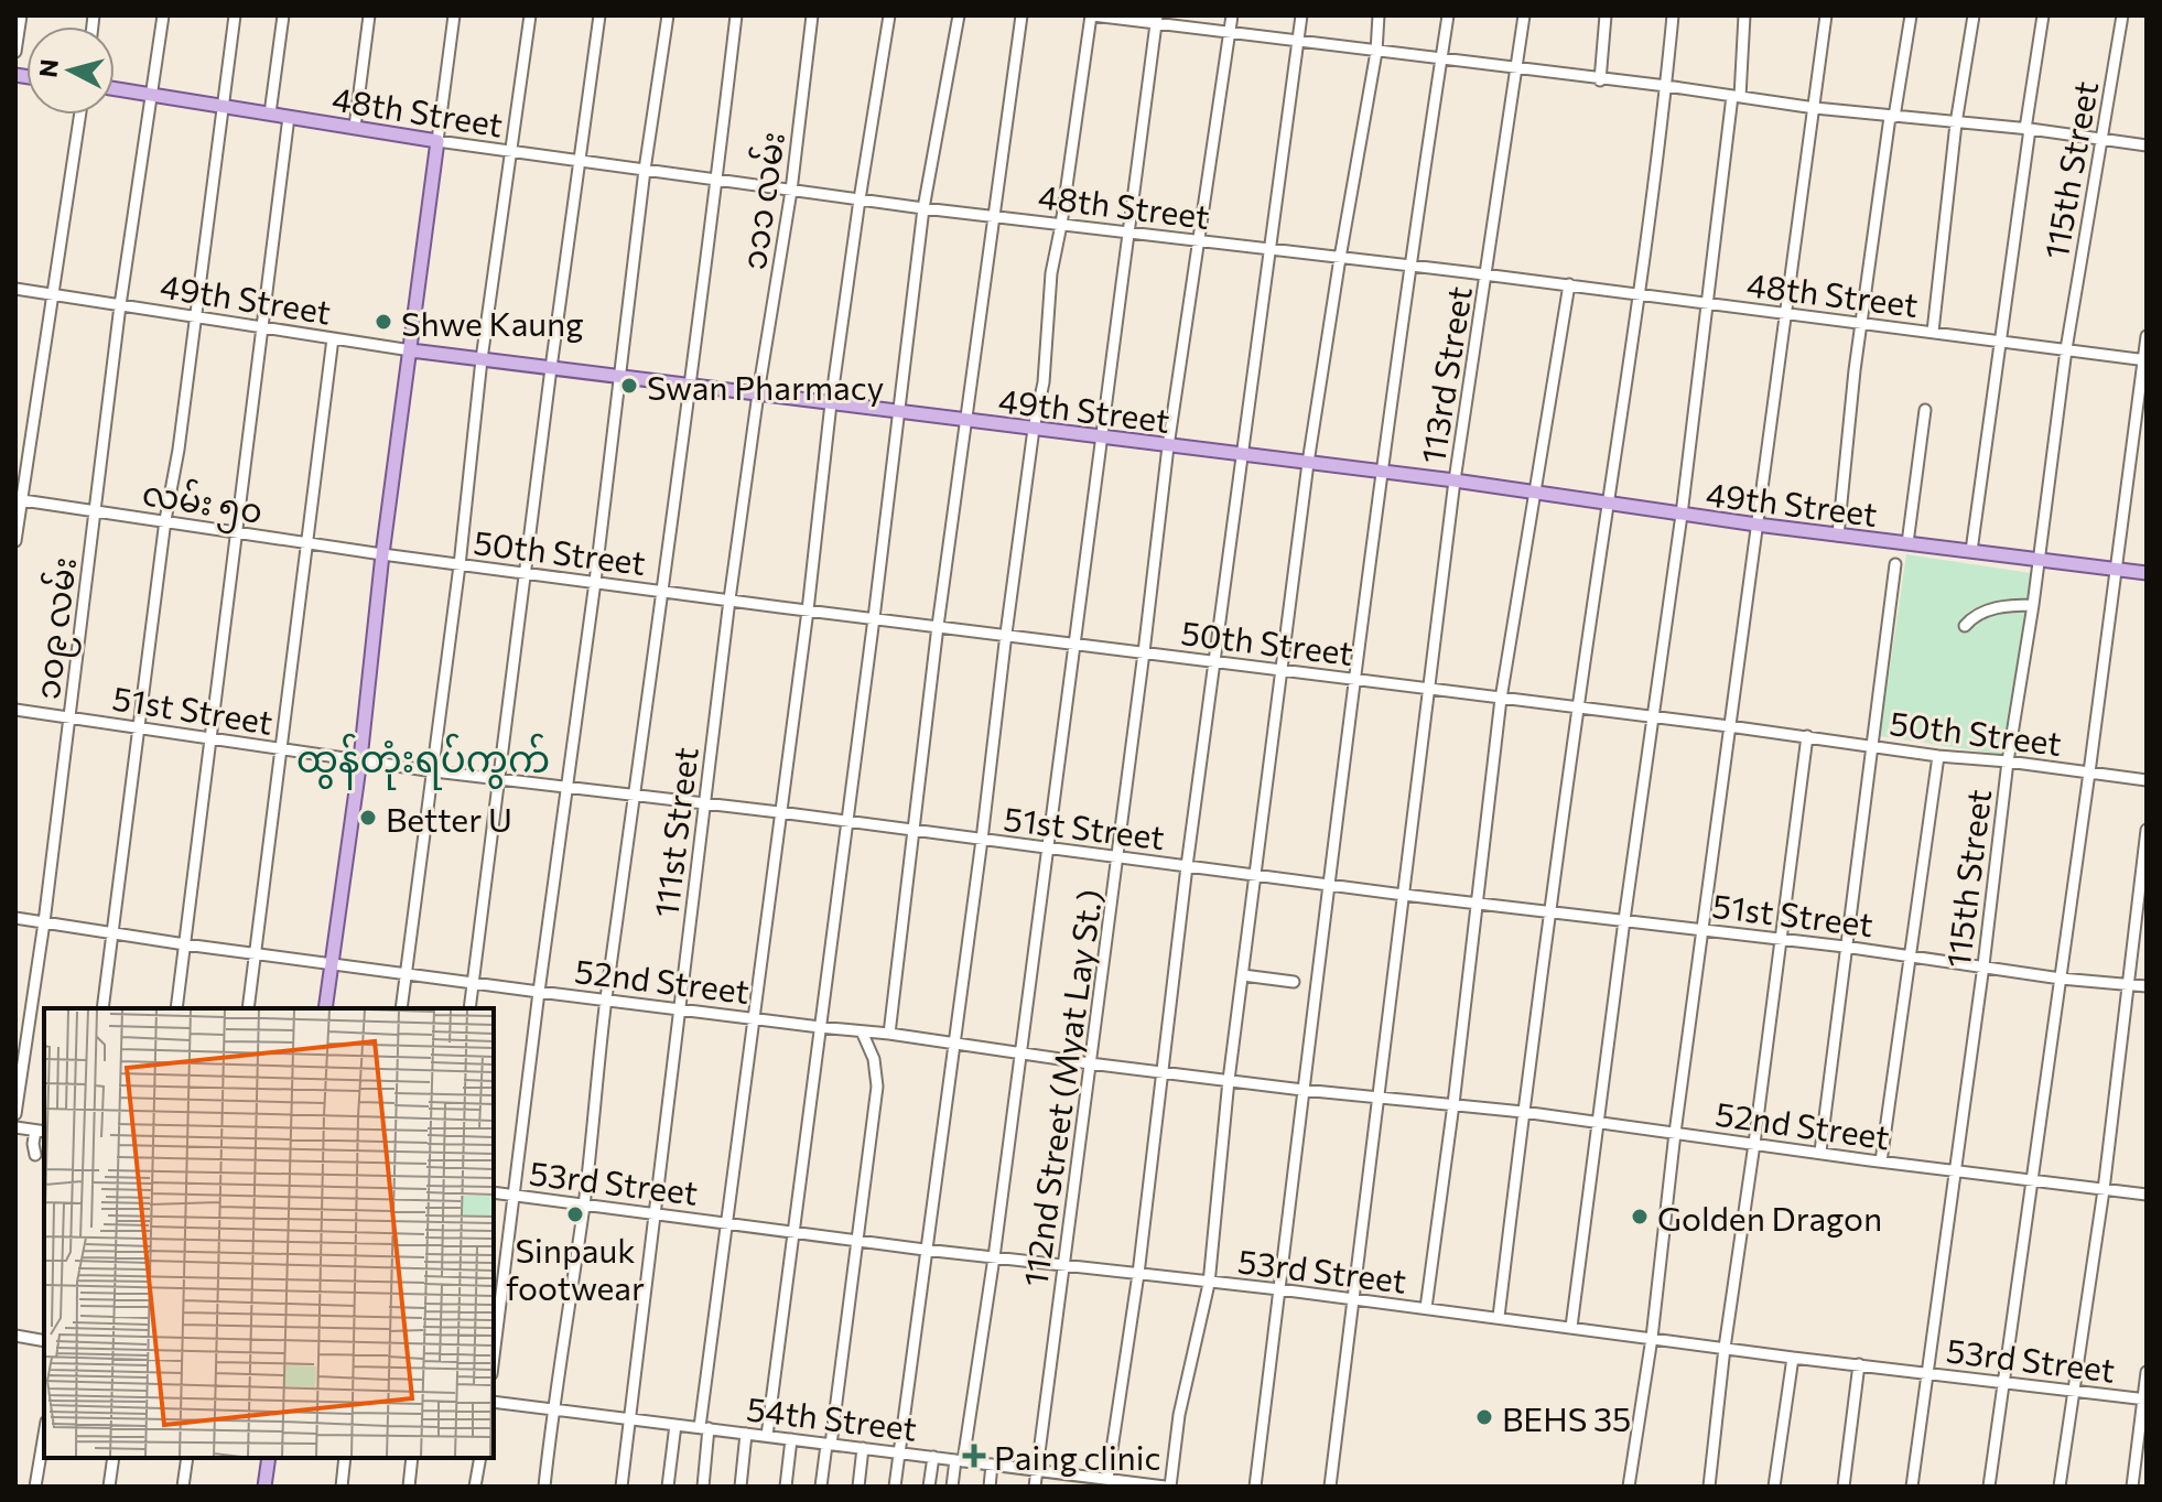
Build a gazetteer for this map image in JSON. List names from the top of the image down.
{
  "streets": {
    "main road": ["48th Street", "49th Street"],
    "street": [
      "115th Street",
      "၁၁၁ လမ်း",
      "113rd Street",
      "လမ်း ၅၀",
      "50th Street",
      "၁၀၉ လမ်း",
      "51st Street",
      "111st Street",
      "52nd Street",
      "112nd Street (Myat Lay St.)",
      "53rd Street",
      "54th Street"
    ]
  },
  "crossings": [
    ["48th Street", "115th Street"],
    ["48th Street", "၁၁၁ လမ်း"],
    ["48th Street", "113rd Street"],
    ["48th Street", "၁၀၉ လမ်း"],
    ["48th Street", "112nd Street (Myat Lay St.)"],
    ["115th Street", "49th Street"],
    ["115th Street", "50th Street"],
    ["115th Street", "51st Street"],
    ["115th Street", "52nd Street"],
    ["115th Street", "53rd Street"],
    ["၁၁၁ လမ်း", "49th Street"],
    ["၁၁၁ လမ်း", "111st Street"],
    ["49th Street", "113rd Street"],
    ["49th Street", "၁၀၉ လမ်း"],
    ["49th Street", "111st Street"],
    ["49th Street", "112nd Street (Myat Lay St.)"],
    ["113rd Street", "50th Street"],
    ["113rd Street", "51st Street"],
    ["113rd Street", "52nd Street"],
    ["113rd Street", "53rd Street"],
    ["လမ်း ၅၀", "50th Street"],
    ["လမ်း ၅၀", "၁၀၉ လမ်း"],
    ["50th Street", "111st Street"],
    ["50th Street", "112nd Street (Myat Lay St.)"],
    ["၁၀၉ လမ်း", "51st Street"],
    ["၁၀၉ လမ်း", "52nd Street"],
    ["51st Street", "111st Street"],
    ["51st Street", "112nd Street (Myat Lay St.)"],
    ["111st Street", "52nd Street"],
    ["111st Street", "53rd Street"],
    ["111st Street", "54th Street"],
    ["52nd Street", "112nd Street (Myat Lay St.)"],
    ["112nd Street (Myat Lay St.)", "53rd Street"],
    ["112nd Street (Myat Lay St.)", "54th Street"]
  ],
  "districts": ["ထွန်တုံးရပ်ကွက်"],
  "places": {
    "other": [
      "Shwe Kaung",
      "Swan Pharmacy",
      "Better U",
      "Sinpauk footwear",
      "Golden Dragon",
      "BEHS 35"
    ],
    "health": ["Paing clinic"]
  },
  "north": "left"
}
